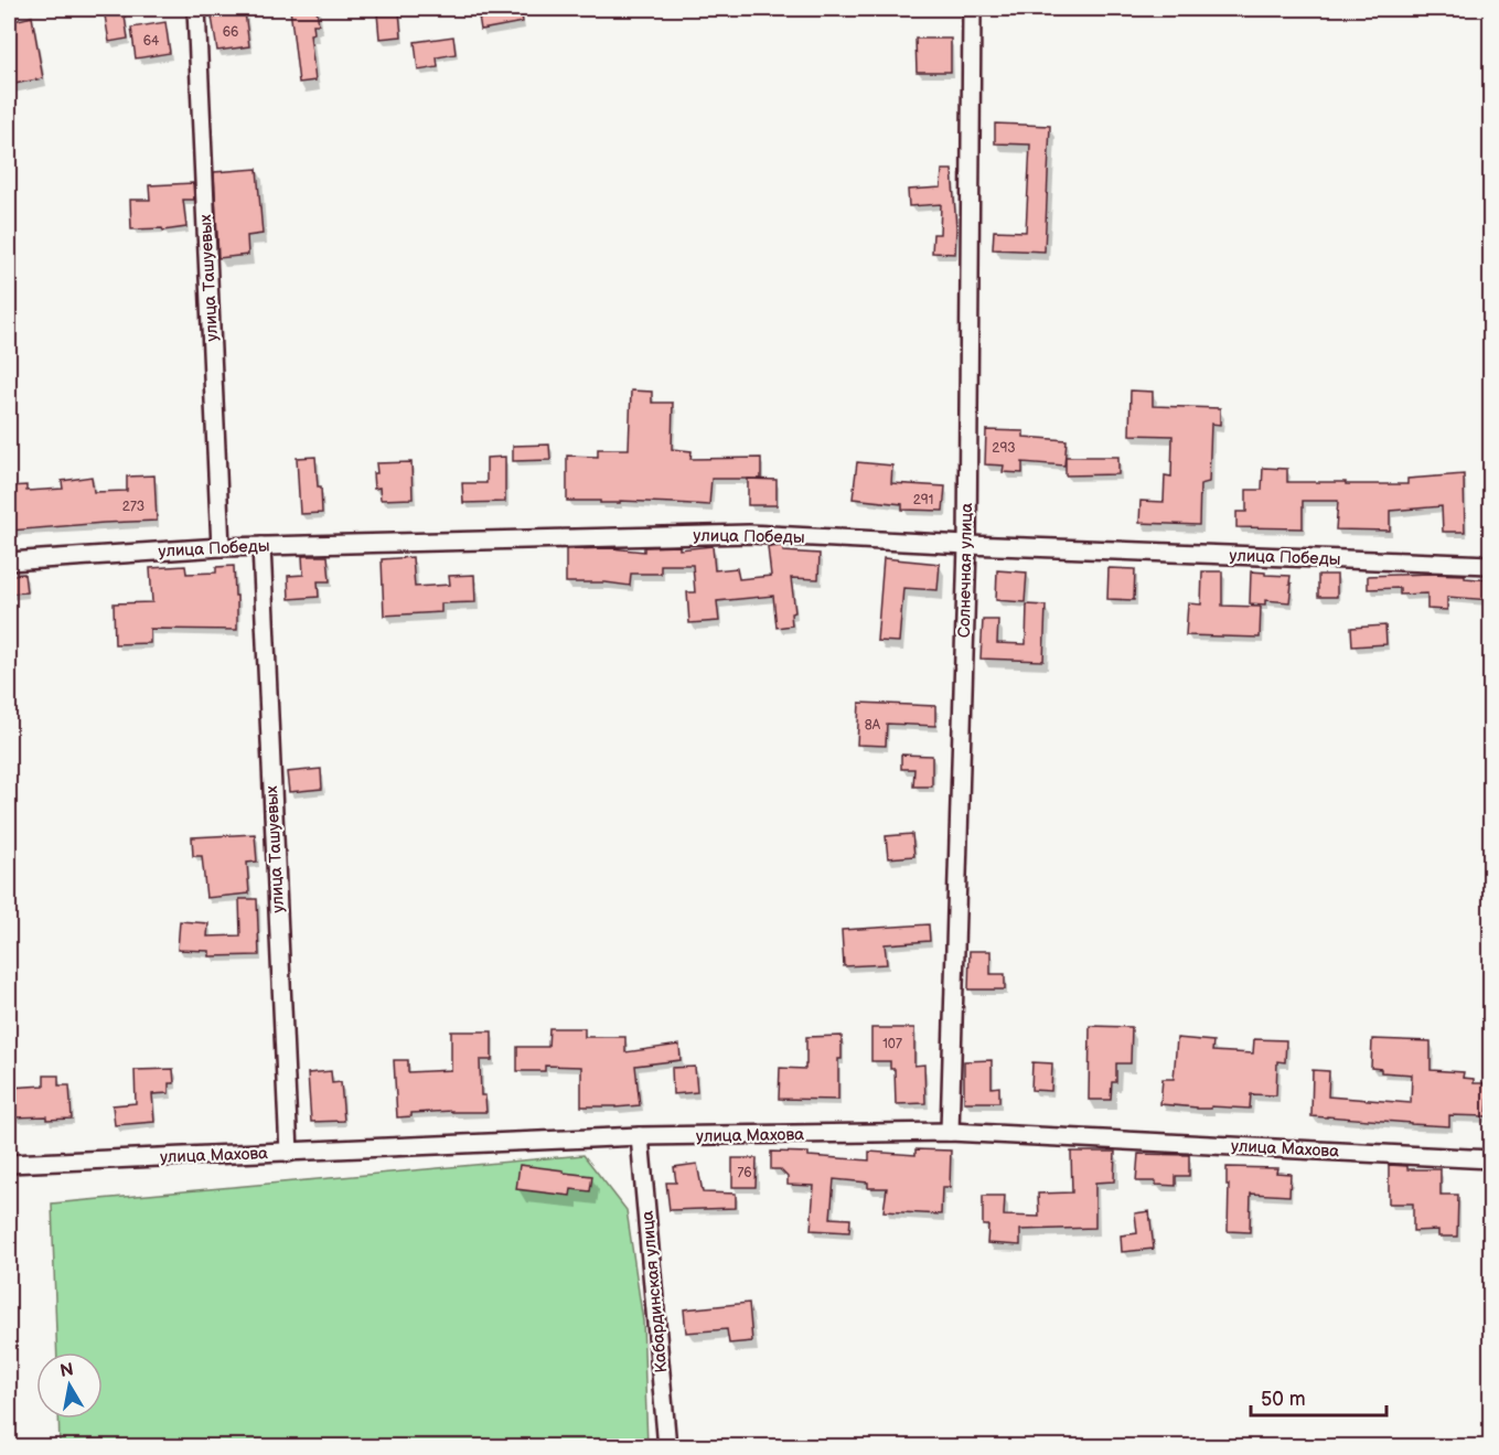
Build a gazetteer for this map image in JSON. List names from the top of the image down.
{
  "streets": {
    "street": [
      "улица Ташуевых",
      "улица Победы",
      "Солнечная улица",
      "улица Махова",
      "Кабардинская улица"
    ]
  },
  "crossings": [
    ["улица Ташуевых", "улица Победы"],
    ["улица Ташуевых", "улица Махова"],
    ["улица Победы", "Солнечная улица"],
    ["Солнечная улица", "улица Махова"],
    ["улица Махова", "Кабардинская улица"]
  ],
  "house_numbers": [
    "66",
    "64",
    "293",
    "291",
    "273",
    "8А",
    "107",
    "76"
  ],
  "scale_bar": "50 m",
  "north": "top"
}
